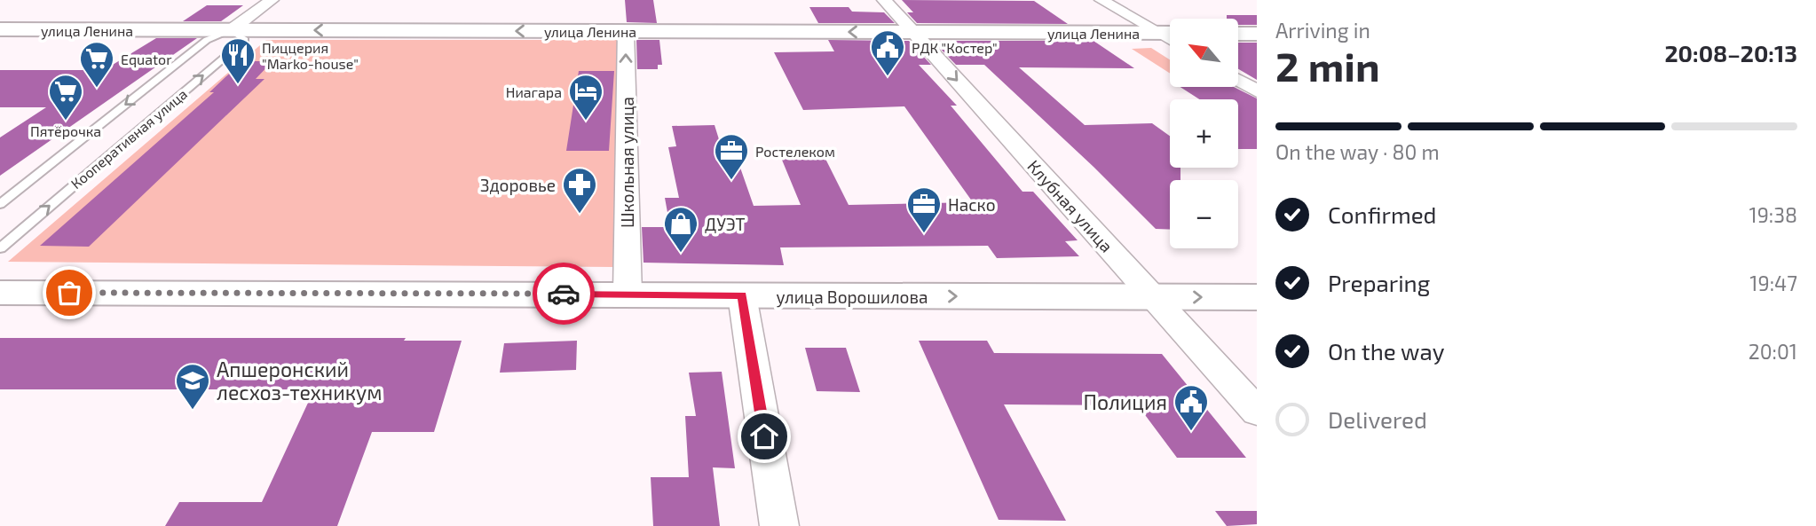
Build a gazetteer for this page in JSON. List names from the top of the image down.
{
  "streets": {
    "main road": ["улица Ленина", "улица Ворошилова"],
    "street": ["Кооперативная улица", "Школьная улица", "Клубная улица"]
  },
  "crossings": [
    ["улица Ленина", "Кооперативная улица"],
    ["улица Ленина", "Школьная улица"],
    ["улица Ленина", "Клубная улица"],
    ["Школьная улица", "улица Ворошилова"],
    ["Клубная улица", "улица Ворошилова"]
  ],
  "one_way": [
    "улица Ленина",
    "Школьная улица",
    "Клубная улица",
    "улица Ворошилова"
  ],
  "places": {
    "public building": ["РДК \"Костер\"", "Полиция"],
    "restaurant": ["Пиццерия \"Marko-house\""],
    "supermarket": ["Equator", "Пятёрочка"],
    "hotel": ["Ниагара"],
    "office": ["Ростелеком", "Наско"],
    "pharmacy": ["Здоровье"],
    "shop": ["ДУЭТ"],
    "school or university": ["Апшеронский лесхоз-техникум"]
  },
  "north": "top left",
  "page": {
    "heading": ["2 min", "Arriving in", "20:08–20:13"],
    "map_buttons": ["+", "−"],
    "bar": "On the way · 80 m",
    "list": [
      ["Confirmed", "19:38"],
      ["Preparing", "19:47"],
      ["On the way", "20:01"],
      "Delivered"
    ]
  }
}
